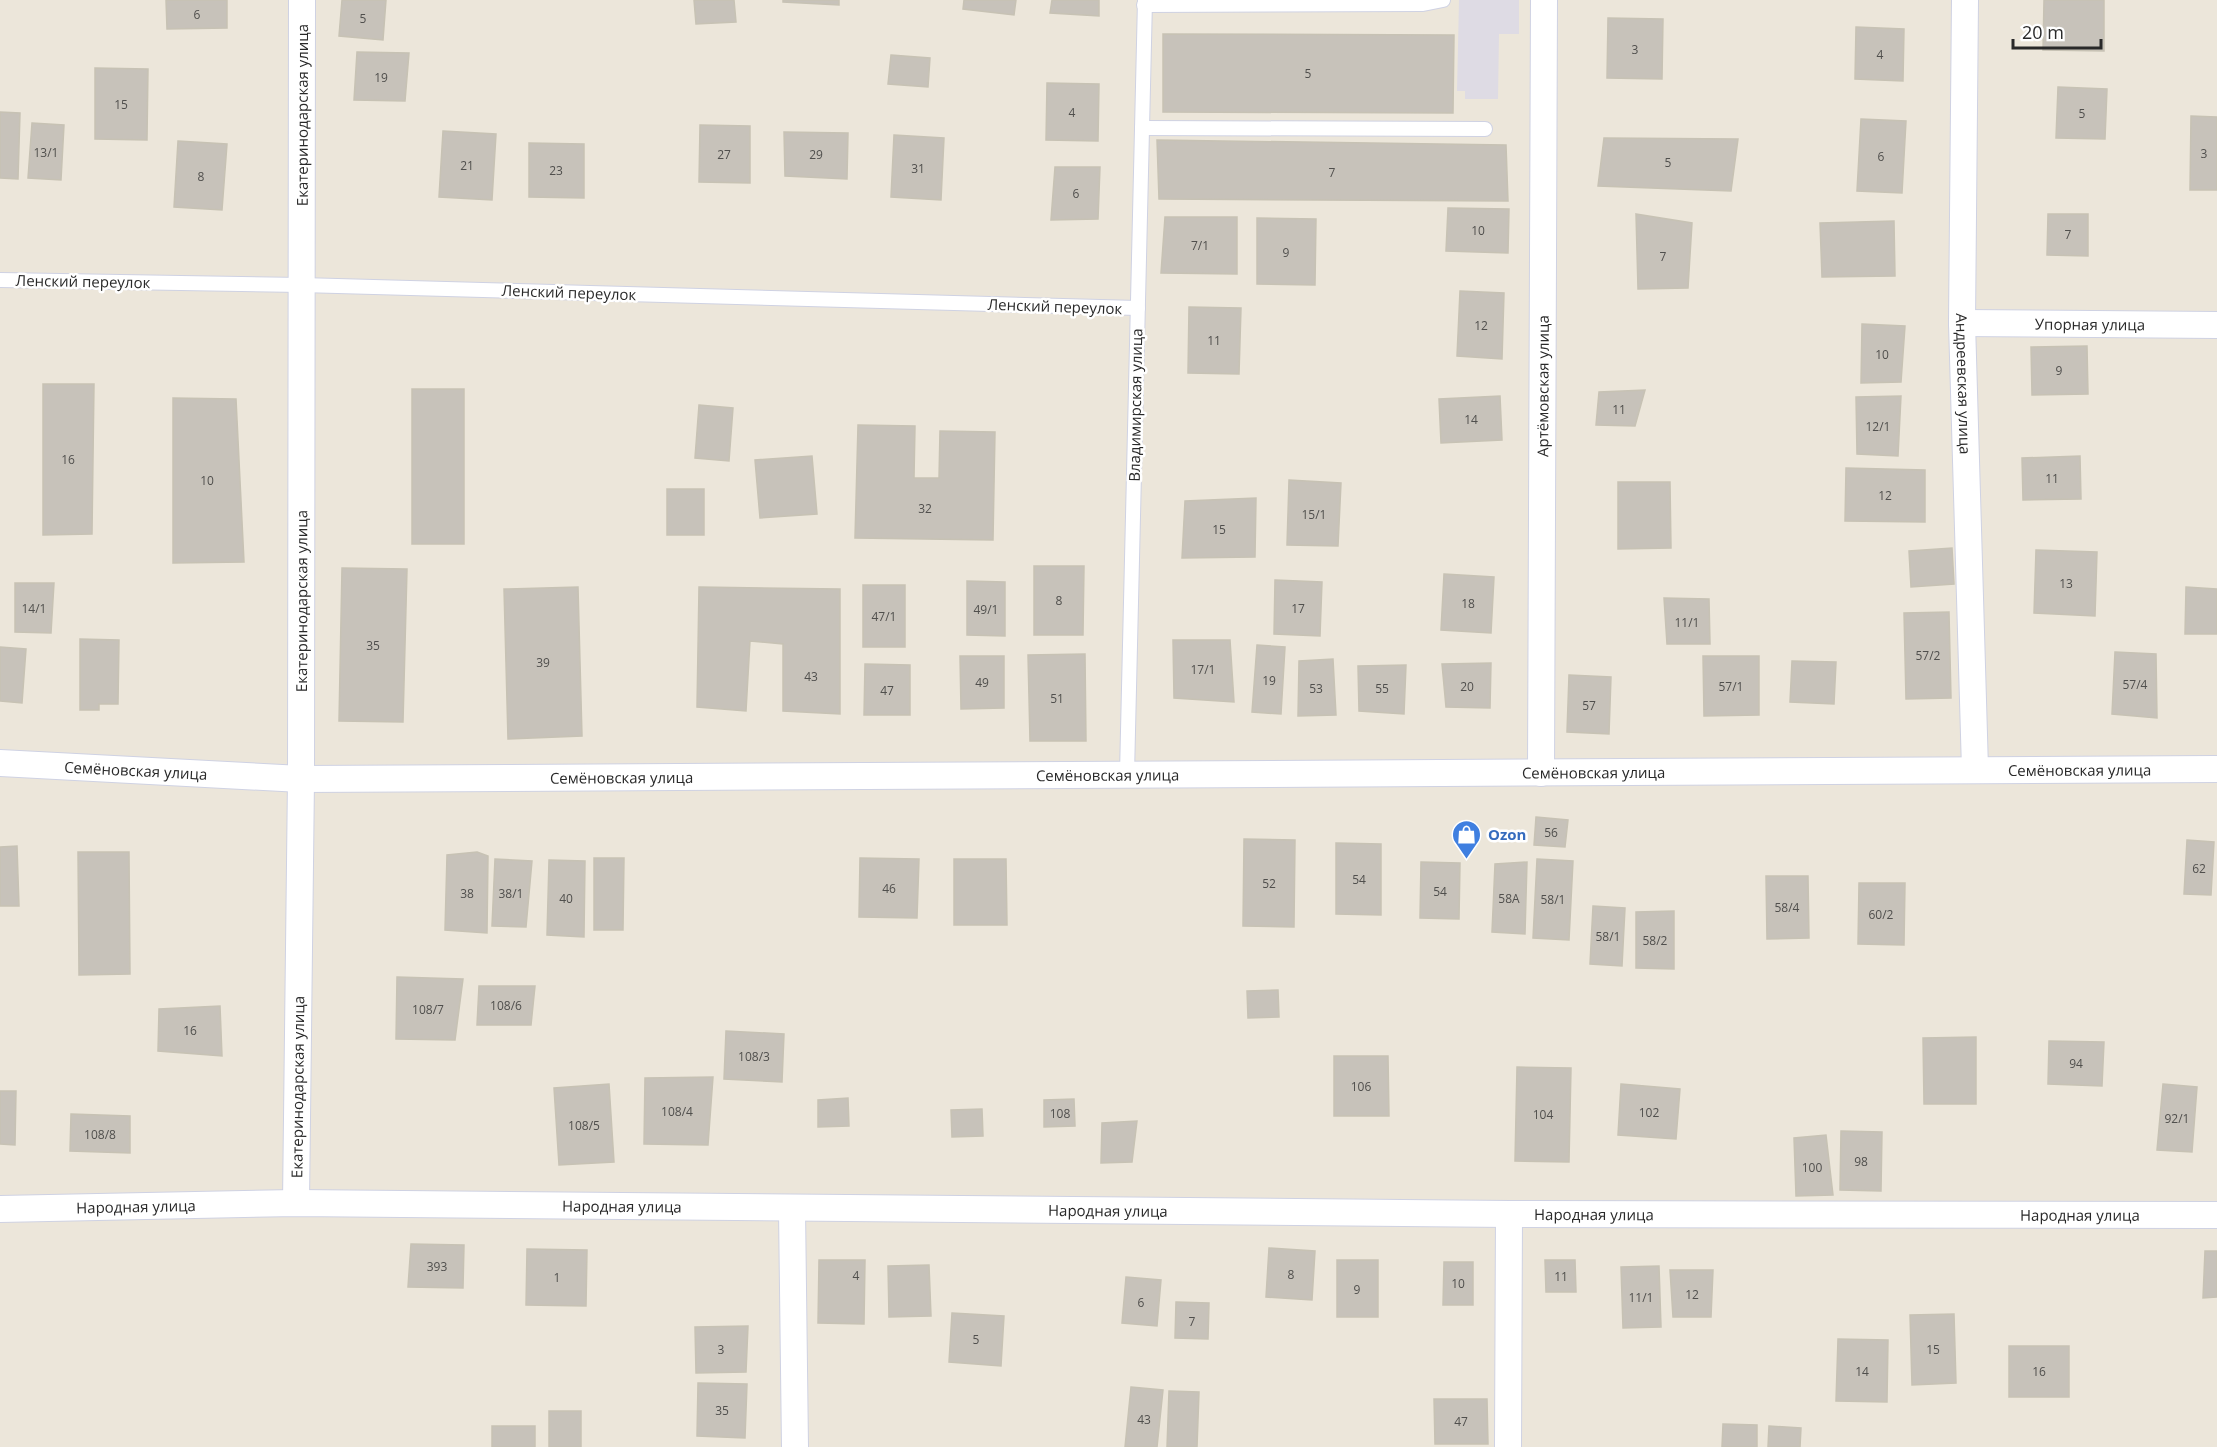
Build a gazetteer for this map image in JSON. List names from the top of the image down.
{
  "streets": {
    "street": [
      "Екатеринодарская улица",
      "Упорная улица",
      "Андреевская улица",
      "Артёмовская улица",
      "Семёновская улица",
      "Народная улица"
    ],
    "lane": ["Ленский переулок", "Владимирская улица"]
  },
  "crossings": [
    ["Екатеринодарская улица", "Ленский переулок"],
    ["Екатеринодарская улица", "Семёновская улица"],
    ["Екатеринодарская улица", "Народная улица"],
    ["Ленский переулок", "Владимирская улица"],
    ["Упорная улица", "Андреевская улица"],
    ["Андреевская улица", "Семёновская улица"],
    ["Артёмовская улица", "Семёновская улица"],
    ["Владимирская улица", "Семёновская улица"]
  ],
  "places": {
    "shop": ["Ozon"]
  },
  "house_numbers": [
    "6",
    "5",
    "3",
    "4",
    "5",
    "19",
    "15",
    "4",
    "5",
    "13/1",
    "3",
    "27",
    "29",
    "6",
    "5",
    "21",
    "31",
    "23",
    "7",
    "8",
    "6",
    "10",
    "7",
    "7/1",
    "9",
    "7",
    "12",
    "11",
    "10",
    "9",
    "11",
    "14",
    "12/1",
    "16",
    "11",
    "10",
    "12",
    "32",
    "15/1",
    "15",
    "13",
    "8",
    "18",
    "14/1",
    "17",
    "49/1",
    "47/1",
    "11/1",
    "35",
    "57/2",
    "39",
    "17/1",
    "43",
    "19",
    "49",
    "57/4",
    "20",
    "57/1",
    "53",
    "55",
    "47",
    "51",
    "57",
    "56",
    "62",
    "54",
    "52",
    "46",
    "54",
    "38",
    "38/1",
    "40",
    "58А",
    "58/1",
    "58/4",
    "60/2",
    "58/1",
    "58/2",
    "108/6",
    "108/7",
    "16",
    "108/3",
    "94",
    "106",
    "108/4",
    "102",
    "108",
    "104",
    "92/1",
    "108/5",
    "108/8",
    "98",
    "100",
    "393",
    "8",
    "4",
    "11",
    "1",
    "10",
    "9",
    "12",
    "11/1",
    "6",
    "7",
    "5",
    "3",
    "15",
    "14",
    "16",
    "35",
    "43",
    "47"
  ],
  "scale_bar": "20 m"
}
